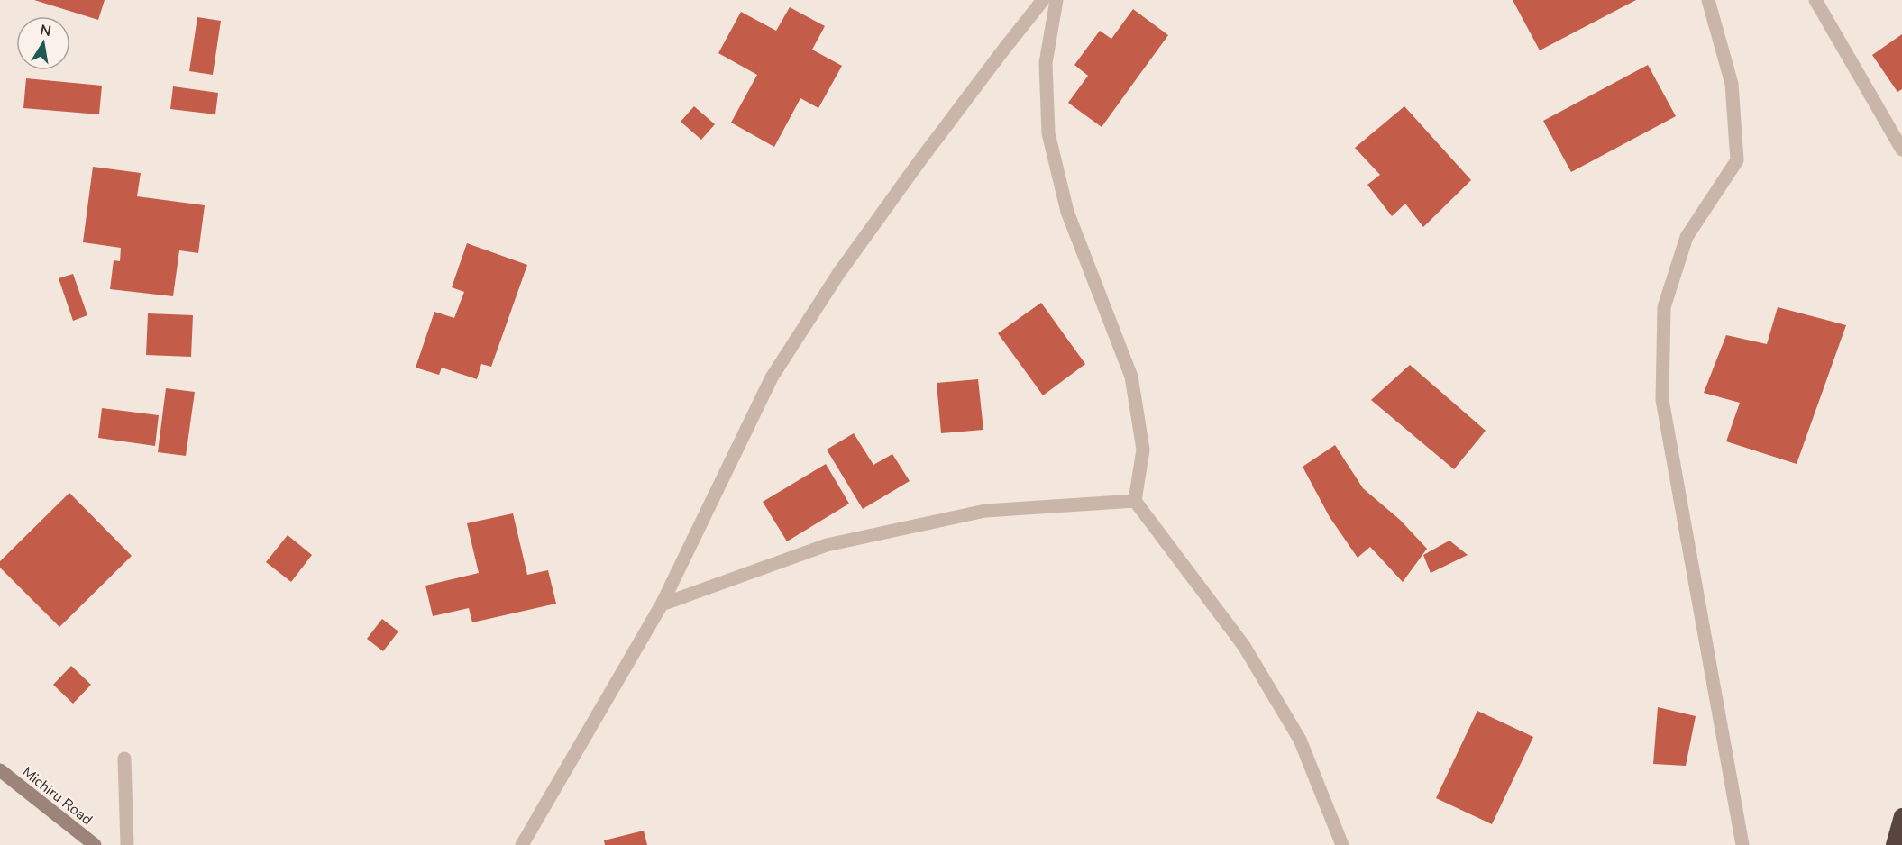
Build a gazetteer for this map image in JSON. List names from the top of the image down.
{
  "streets": {
    "street": ["Michiru Road"]
  },
  "north": "top"
}
